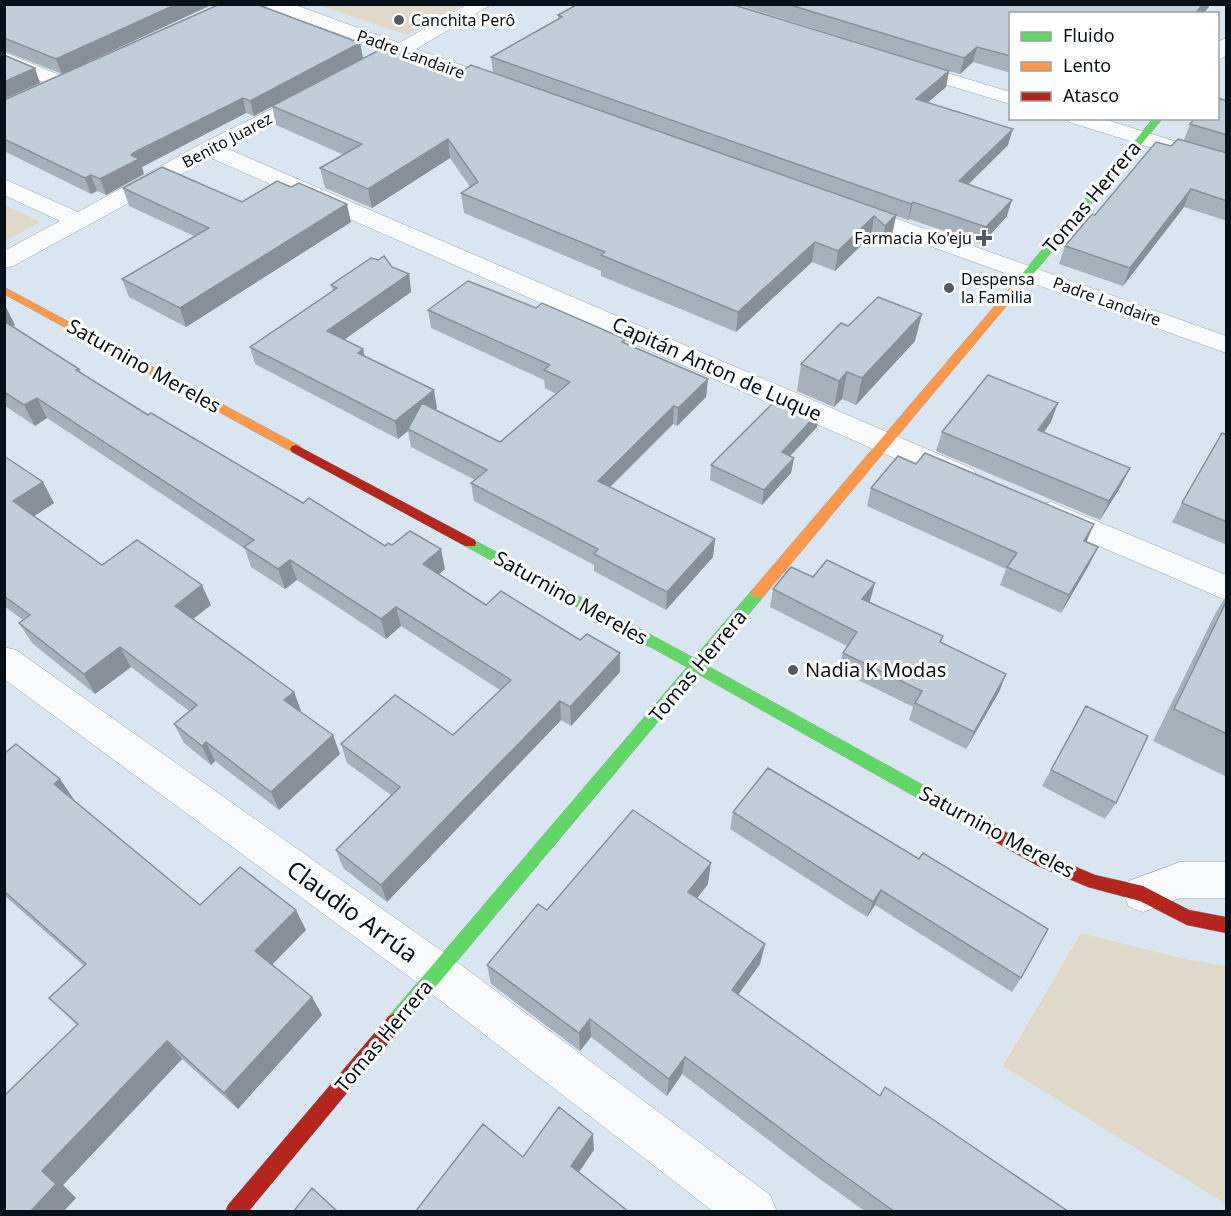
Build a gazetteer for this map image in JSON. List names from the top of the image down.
{
  "streets": {
    "street": [
      "Padre Landaire",
      "Benito Juarez",
      "Tomas Herrera",
      "Saturnino Mereles",
      "Capitán Anton de Luque",
      "Claudio Arrúa"
    ]
  },
  "crossings": [
    ["Padre Landaire", "Tomas Herrera"],
    ["Benito Juarez", "Capitán Anton de Luque"],
    ["Tomas Herrera", "Saturnino Mereles"],
    ["Tomas Herrera", "Capitán Anton de Luque"],
    ["Tomas Herrera", "Claudio Arrúa"]
  ],
  "places": {
    "other": ["Canchita Perô", "Despensa la Familia", "Nadia K Modas"],
    "health": ["Farmacia Ko'eju"]
  },
  "legend": ["Fluido", "Lento", "Atasco"]
}
